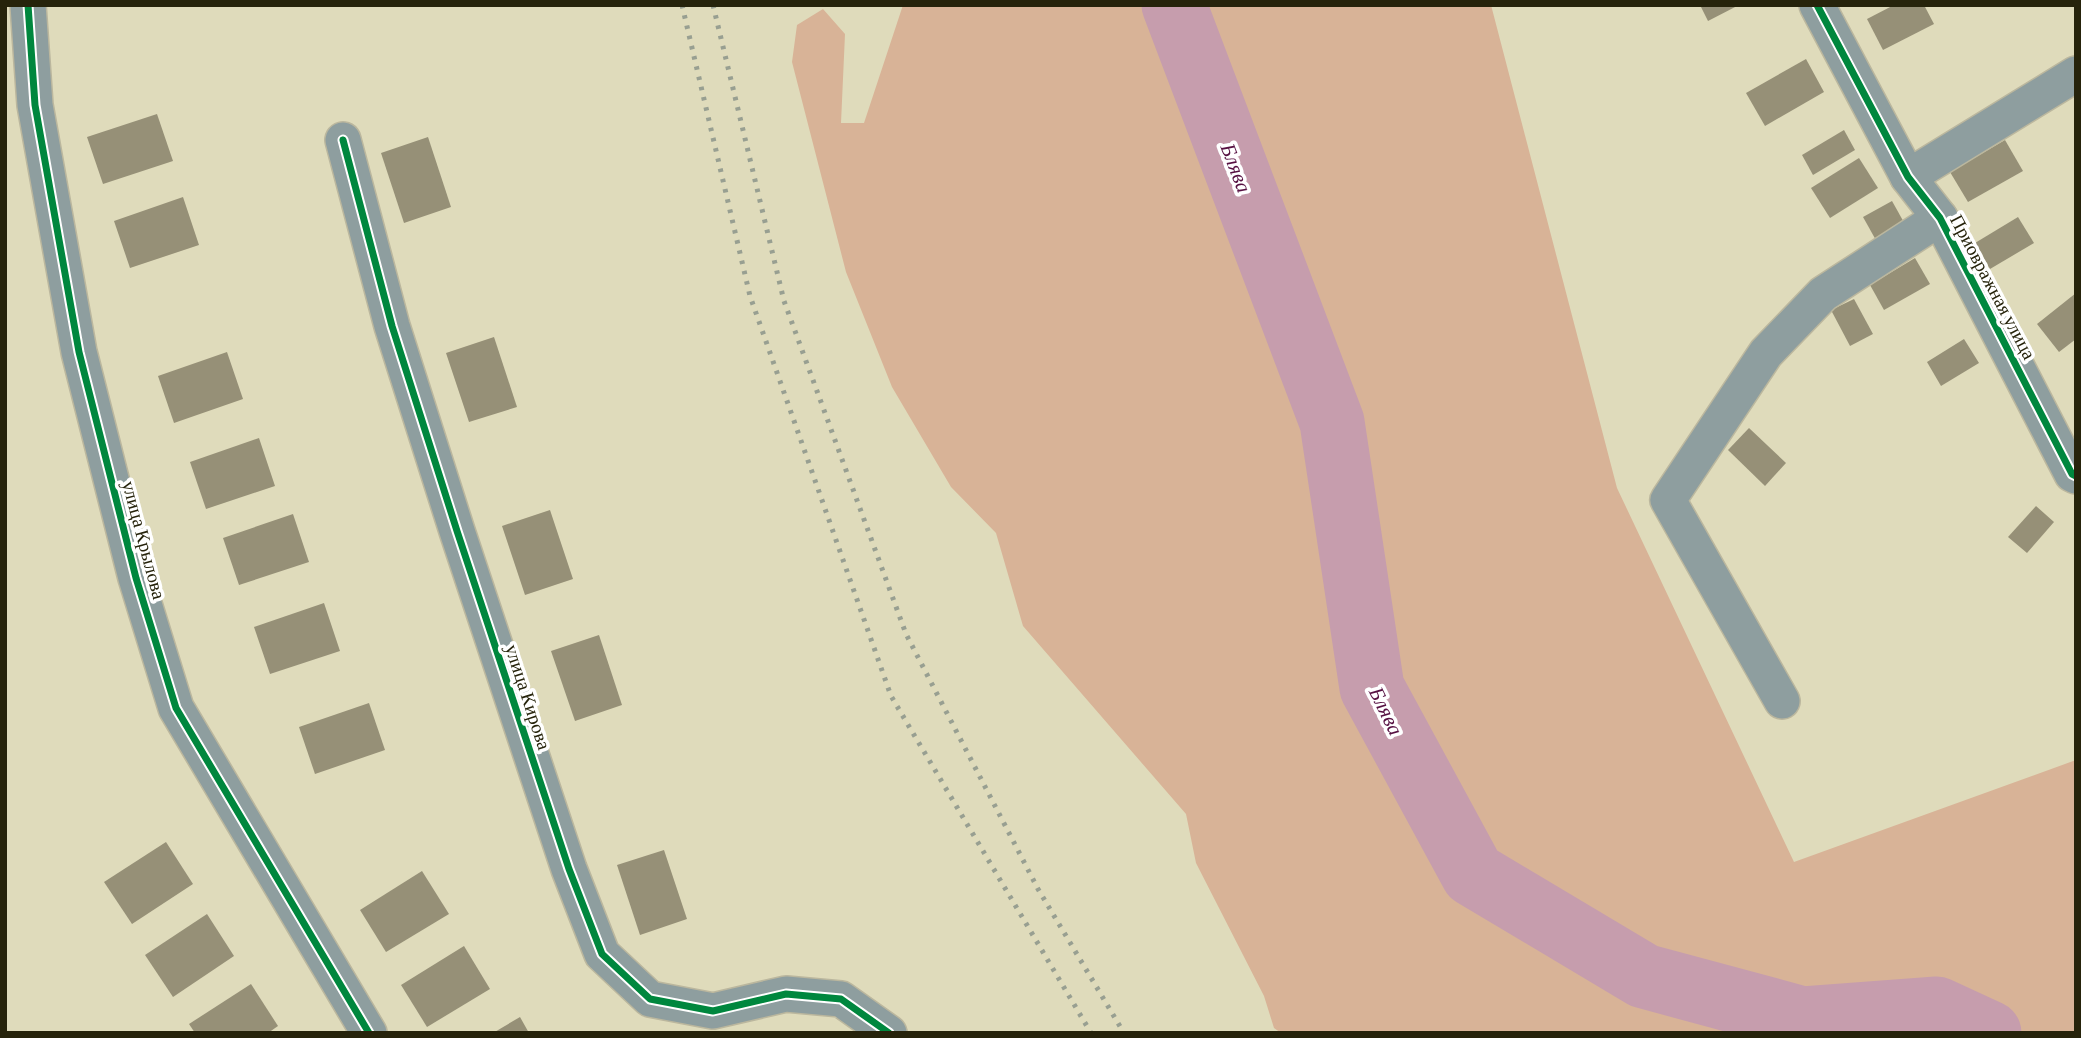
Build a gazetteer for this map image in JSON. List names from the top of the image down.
{
  "streets": {
    "street": ["Приовражная улица", "улица Крылова", "улица Кирова"]
  },
  "water": ["Блява"]
}
